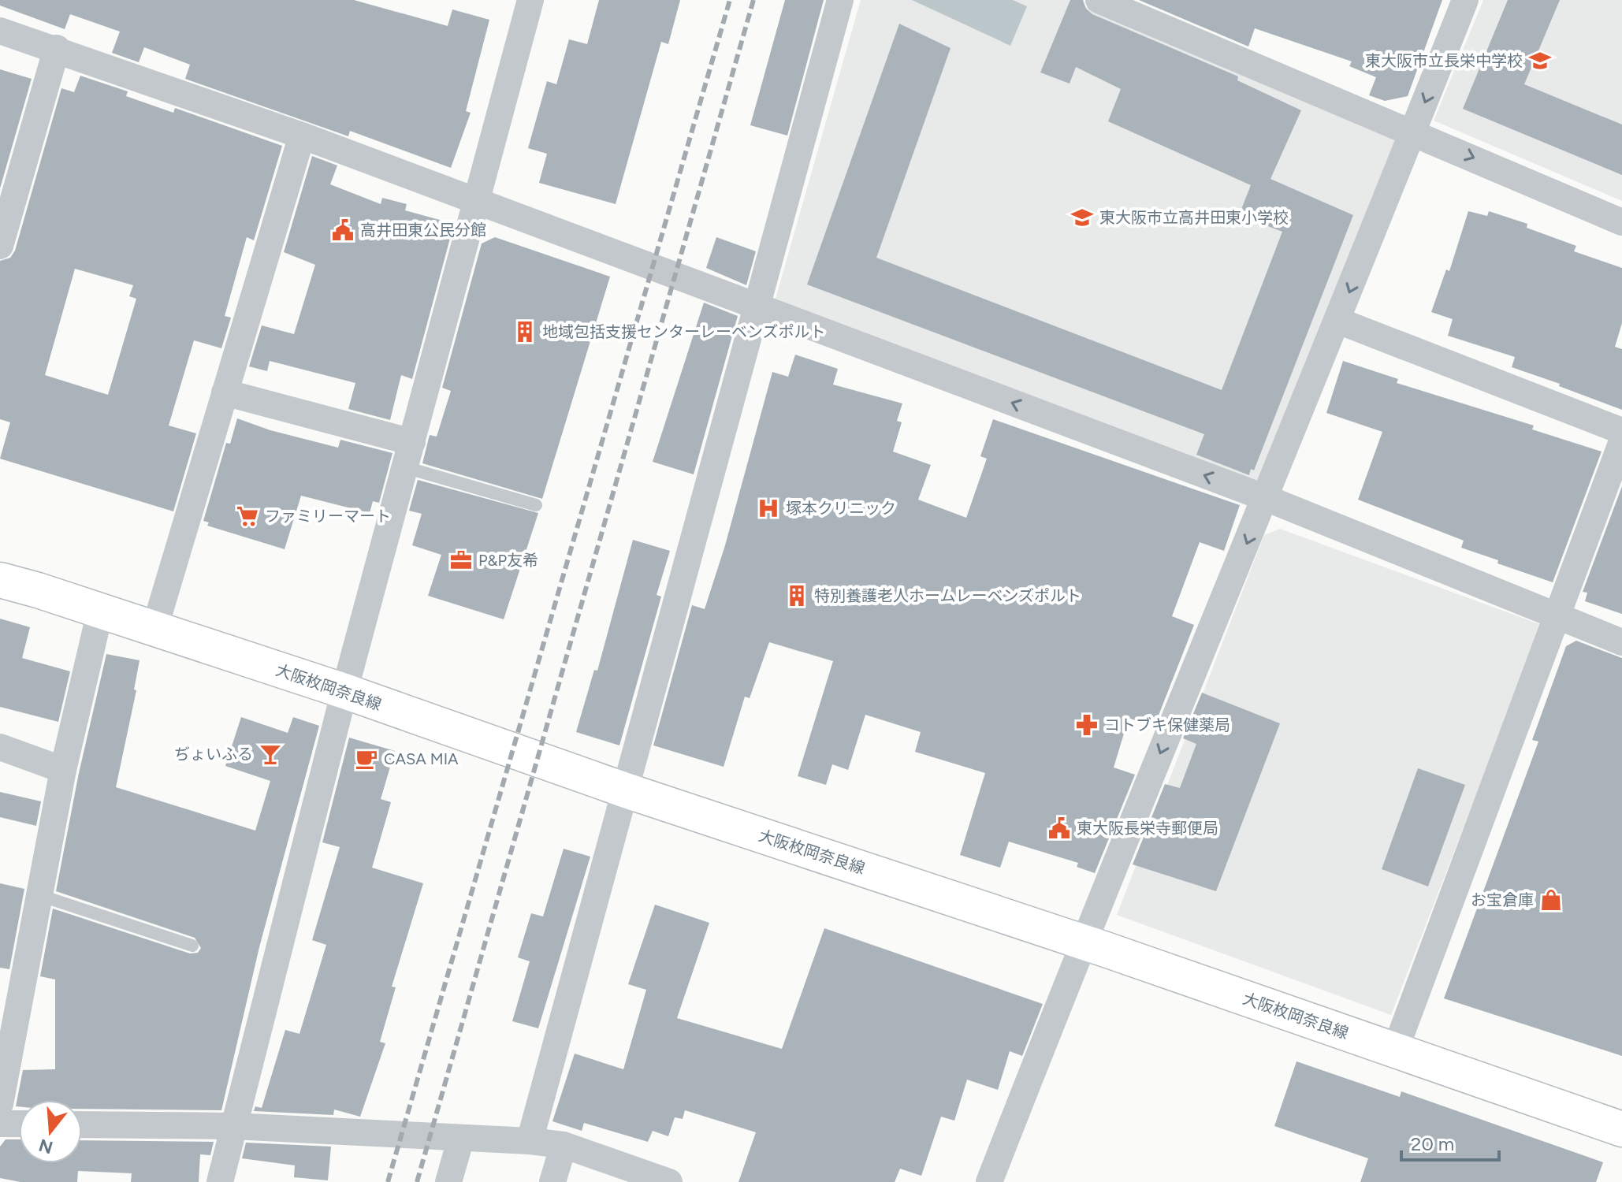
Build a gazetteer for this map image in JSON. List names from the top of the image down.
{
  "streets": {
    "main road": ["大阪枚岡奈良線"]
  },
  "places": {
    "school or university": ["東大阪市立長栄中学校", "東大阪市立高井田東小学校"],
    "public building": ["高井田東公民分館", "東大阪長栄寺郵便局"],
    "building": ["地域包括支援センターレーベンズポルト", "特別養護老人ホームレーベンズポルト"],
    "hospital": ["塚本クリニック"],
    "supermarket": ["ファミリーマート"],
    "office": ["P&P友希"],
    "pharmacy": ["コトブキ保健薬局"],
    "bar": ["ぢょいふる"],
    "cafe": ["CASA MIA"],
    "shop": ["お宝倉庫"]
  },
  "scale_bar": "20 m",
  "north": "bottom"
}
